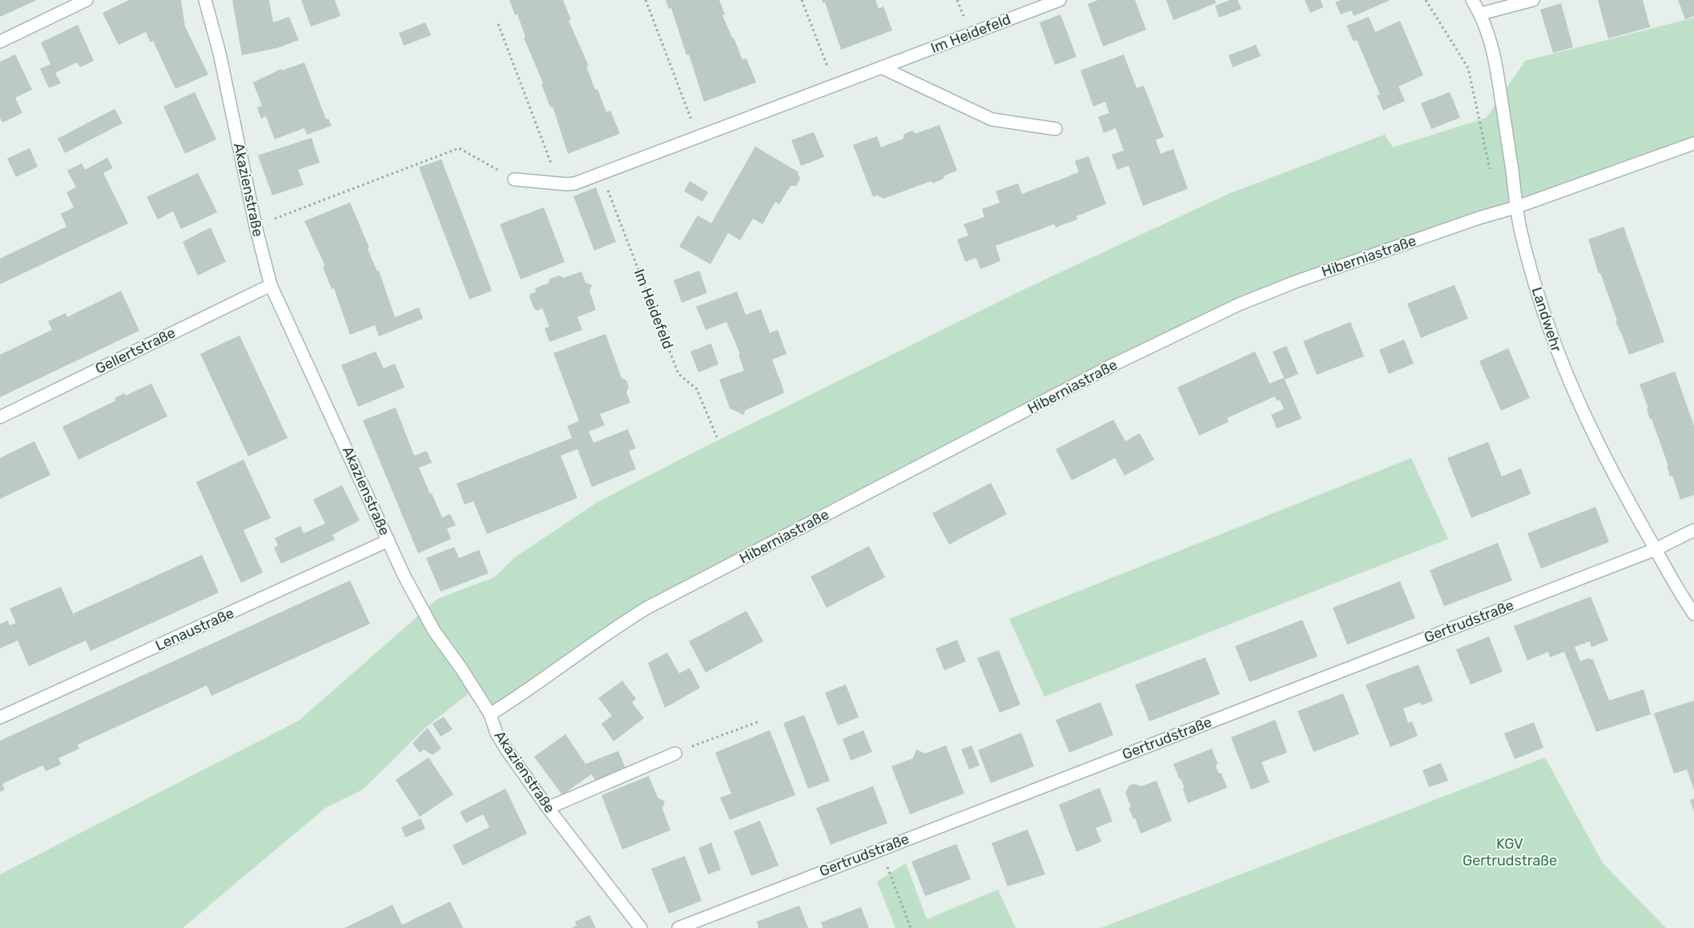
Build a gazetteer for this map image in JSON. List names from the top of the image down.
{
  "streets": {
    "street": [
      "Im Heidefeld",
      "Akazienstraße",
      "Hiberniastraße",
      "Landwehr",
      "Gellertstraße",
      "Gertrudstraße",
      "Lenaustraße"
    ]
  },
  "crossings": [
    ["Akazienstraße", "Hiberniastraße"],
    ["Akazienstraße", "Gellertstraße"],
    ["Akazienstraße", "Lenaustraße"],
    ["Hiberniastraße", "Landwehr"],
    ["Landwehr", "Gertrudstraße"]
  ],
  "parks": ["KGV Gertrudstraße"]
}
